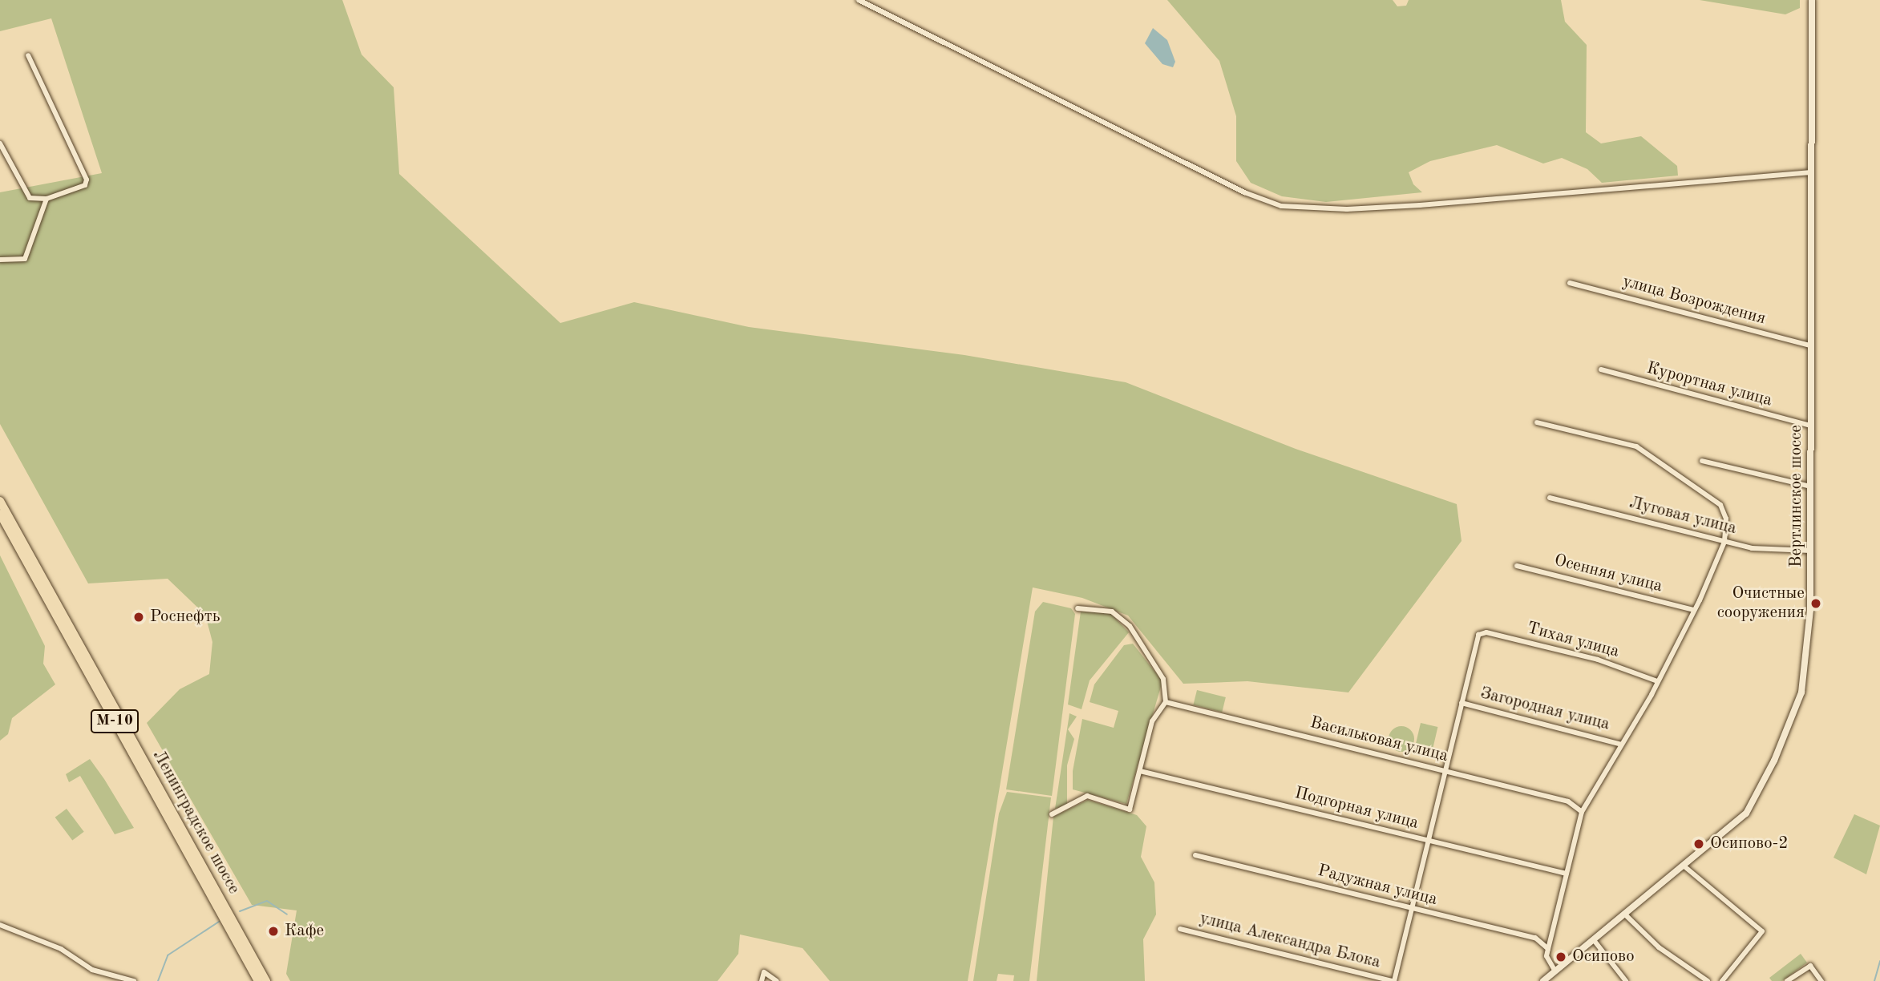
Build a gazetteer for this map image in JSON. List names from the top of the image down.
{
  "streets": {
    "highway": ["М-10", "Ленинградское шоссе"],
    "main road": ["Вертлинское шоссе"],
    "street": [
      "улица Возрождения",
      "Курортная улица",
      "Луговая улица",
      "Осенняя улица",
      "Тихая улица",
      "Загородная улица",
      "Васильковая улица",
      "Подгорная улица",
      "Радужная улица",
      "улица Александра Блока"
    ]
  },
  "crossings": [
    ["улица Возрождения", "Вертлинское шоссе"],
    ["Курортная улица", "Вертлинское шоссе"],
    ["Вертлинское шоссе", "Луговая улица"],
    ["Тихая улица", "Загородная улица"]
  ],
  "places": [
    "Очистные сооружения",
    "Роснефть",
    "Осипово-2",
    "Кафе",
    "Осипово"
  ]
}
